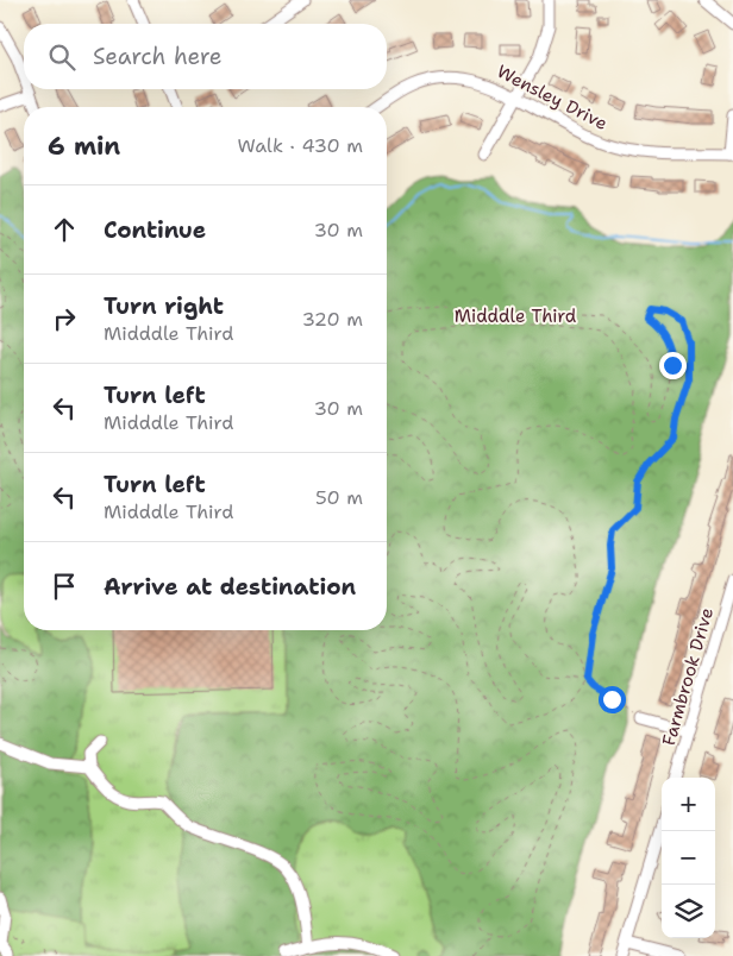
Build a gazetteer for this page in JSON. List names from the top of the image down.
{
  "streets": {
    "street": ["Wensley Drive", "Farmbrook Drive"],
    "path": ["Midddle Third"]
  },
  "page": {
    "search": "Search here",
    "heading": ["6 min", "Walk · 430 m"],
    "list": [
      ["Continue", "30 m"],
      ["Turn right", "Midddle Third", "320 m"],
      ["Turn left", "Midddle Third", "30 m"],
      ["Turn left", "Midddle Third", "50 m"],
      "Arrive at destination"
    ],
    "map_buttons": ["+", "−"]
  }
}
